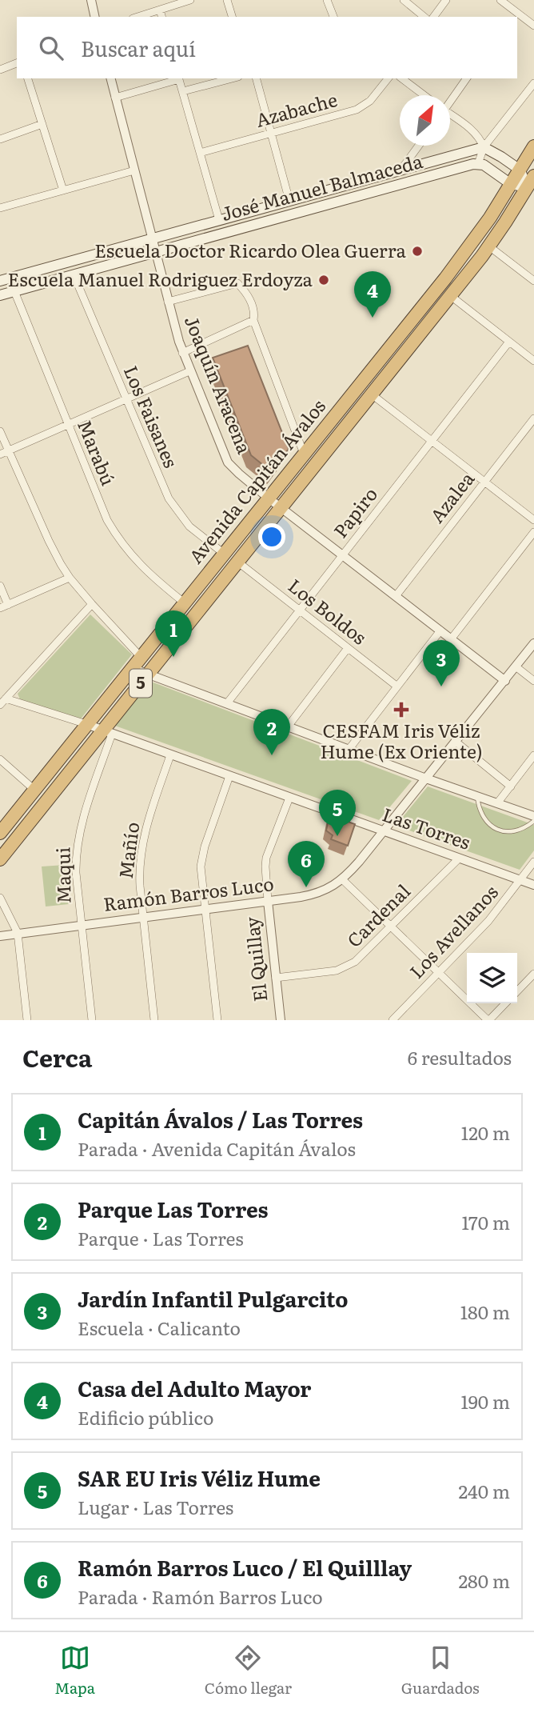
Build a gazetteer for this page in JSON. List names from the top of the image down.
{
  "streets": {
    "highway": ["Avenida Capitán Ávalos", "5"],
    "main road": ["José Manuel Balmaceda"],
    "street": [
      "Azabache",
      "Joaquín Aracena",
      "Los Faisanes",
      "Marabú",
      "Azalea",
      "Papiro",
      "Los Boldos",
      "Las Torres",
      "Mañío",
      "Maqui",
      "Ramón Barros Luco",
      "Cardenal",
      "Los Avellanos",
      "El Quillay"
    ]
  },
  "crossings": [
    ["José Manuel Balmaceda", "Joaquín Aracena"],
    ["José Manuel Balmaceda", "Los Faisanes"],
    ["José Manuel Balmaceda", "Marabú"],
    ["Joaquín Aracena", "Avenida Capitán Ávalos"],
    ["Joaquín Aracena", "Azalea"],
    ["Joaquín Aracena", "Papiro"],
    ["Joaquín Aracena", "Ramón Barros Luco"],
    ["Los Faisanes", "Avenida Capitán Ávalos"],
    ["Marabú", "Avenida Capitán Ávalos"],
    ["Avenida Capitán Ávalos", "Los Boldos"],
    ["Avenida Capitán Ávalos", "Las Torres"],
    ["Avenida Capitán Ávalos", "Maqui"],
    ["Papiro", "Los Boldos"],
    ["Las Torres", "Mañío"],
    ["Las Torres", "Maqui"],
    ["Las Torres", "Ramón Barros Luco"],
    ["Las Torres", "Cardenal"],
    ["Las Torres", "Los Avellanos"],
    ["Las Torres", "El Quillay"],
    ["Mañío", "Ramón Barros Luco"],
    ["Maqui", "Ramón Barros Luco"],
    ["Ramón Barros Luco", "El Quillay"],
    ["Cardenal", "El Quillay"]
  ],
  "places": {
    "other": ["Escuela Doctor Ricardo Olea Guerra", "Escuela Manuel Rodriguez Erdoyza"],
    "health": ["CESFAM Iris Véliz Hume (Ex Oriente)"]
  },
  "north": "top right",
  "page": {
    "search": "Buscar aquí",
    "pins": [
      "4",
      "1",
      "3",
      "2",
      "5",
      "6"
    ],
    "heading": ["Cerca", "6 resultados"],
    "list": [
      {
        "mark": "1",
        "name": "Capitán Ávalos / Las Torres",
        "note": "Parada · Avenida Capitán Ávalos",
        "value": "120 m"
      },
      {
        "mark": "2",
        "name": "Parque Las Torres",
        "note": "Parque · Las Torres",
        "value": "170 m"
      },
      {
        "mark": "3",
        "name": "Jardín Infantil Pulgarcito",
        "note": "Escuela · Calicanto",
        "value": "180 m"
      },
      {
        "mark": "4",
        "name": "Casa del Adulto Mayor",
        "note": "Edificio público",
        "value": "190 m"
      },
      {
        "mark": "5",
        "name": "SAR EU Iris Véliz Hume",
        "note": "Lugar · Las Torres",
        "value": "240 m"
      },
      {
        "mark": "6",
        "name": "Ramón Barros Luco / El Quilllay",
        "note": "Parada · Ramón Barros Luco",
        "value": "280 m"
      }
    ],
    "nav": ["Mapa", "Cómo llegar", "Guardados"]
  }
}
